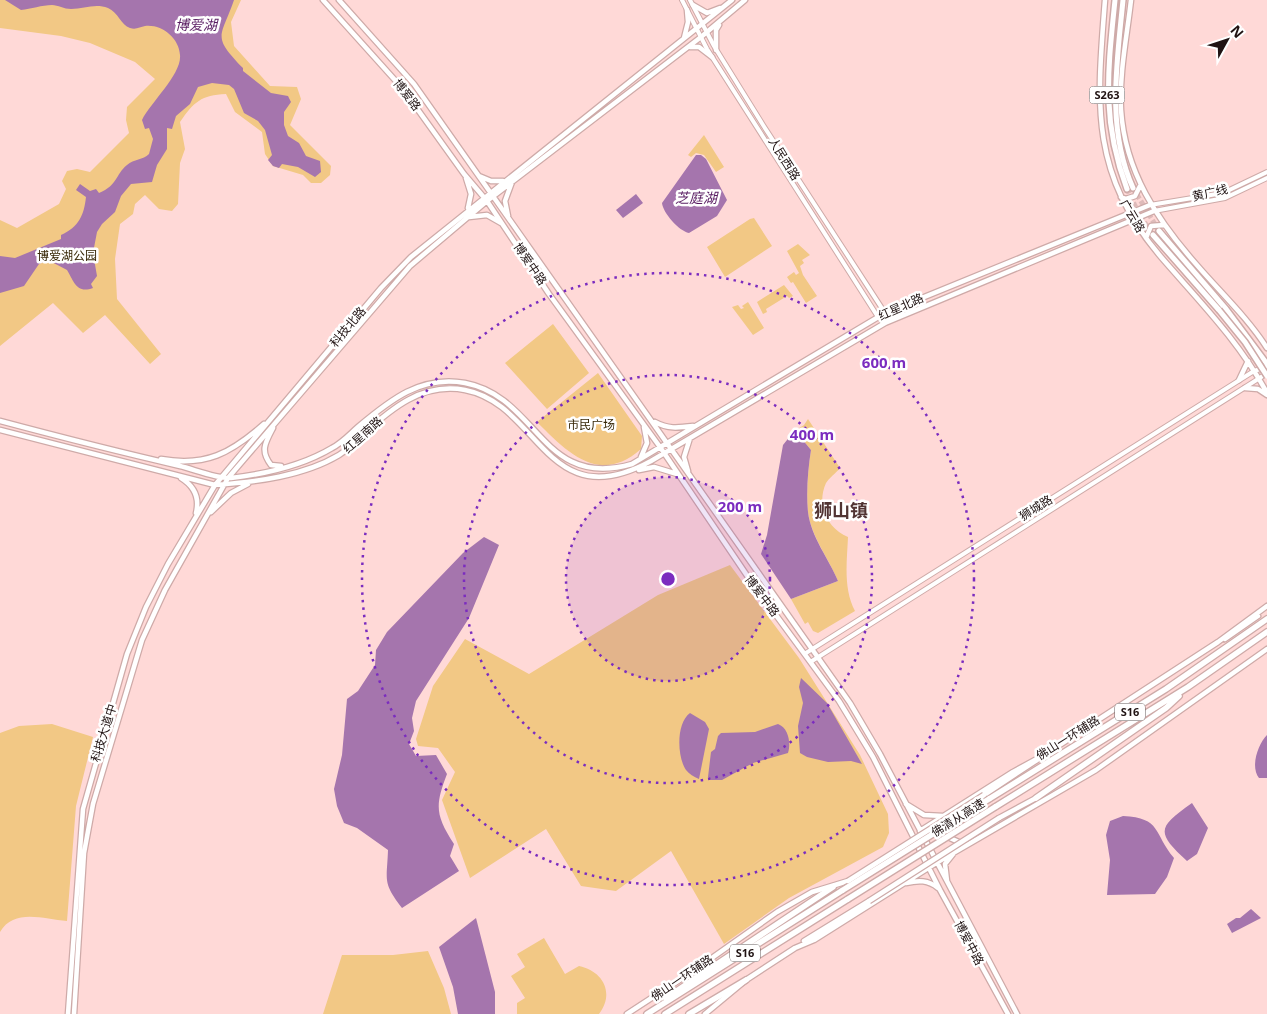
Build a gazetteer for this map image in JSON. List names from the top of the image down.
{
  "streets": {
    "highway": ["S16", "佛清从高速"],
    "main road": [
      "博爱路",
      "S263",
      "广云路",
      "博爱中路",
      "红星北路",
      "科技北路",
      "红星南路",
      "科技大道中",
      "佛山一环辅路"
    ],
    "street": ["人民西路", "黄广线", "狮城路"]
  },
  "crossings": [
    ["博爱路", "博爱中路"],
    ["博爱路", "科技北路"],
    ["S263", "黄广线"],
    ["S263", "红星北路"],
    ["人民西路", "红星北路"],
    ["黄广线", "红星北路"],
    ["广云路", "红星北路"],
    ["广云路", "狮城路"],
    ["博爱中路", "红星北路"],
    ["博爱中路", "科技北路"],
    ["博爱中路", "红星南路"],
    ["博爱中路", "狮城路"],
    ["博爱中路", "佛山一环辅路"],
    ["红星北路", "红星南路"],
    ["科技北路", "红星南路"],
    ["科技北路", "科技大道中"],
    ["红星南路", "科技大道中"],
    ["佛山一环辅路", "佛清从高速"]
  ],
  "districts": ["狮山镇"],
  "water": ["博爱湖", "芝庭湖"],
  "parks": ["博爱湖公园", "市民广场"],
  "north": "top right",
  "rings": ["600 m", "400 m", "200 m"]
}
